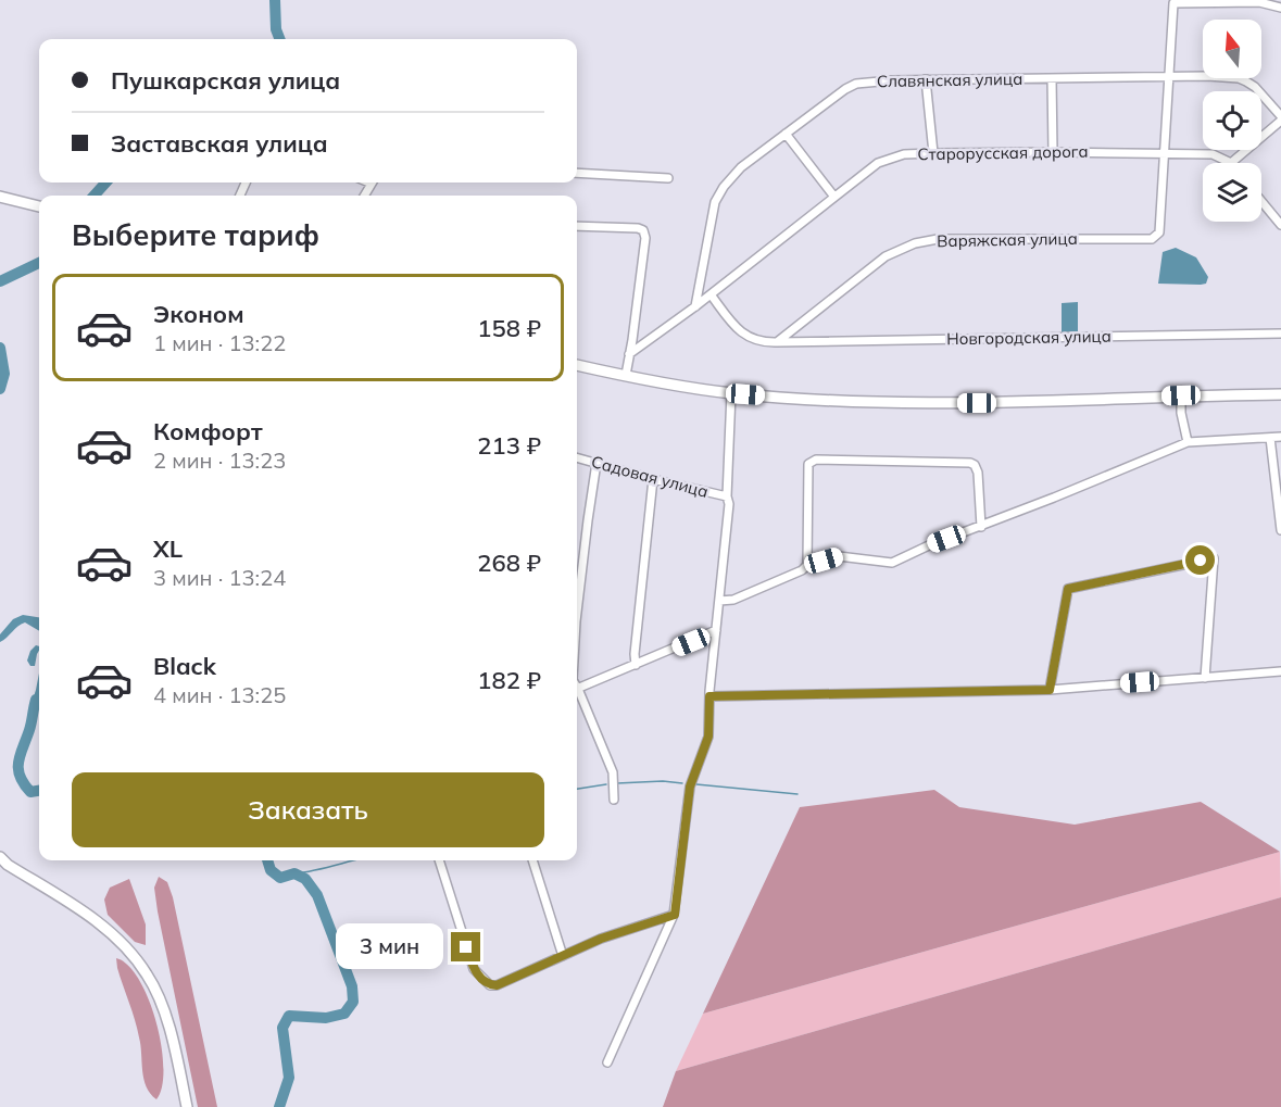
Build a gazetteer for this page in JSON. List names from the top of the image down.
{
  "streets": {
    "street": [
      "Славянская улица",
      "Старорусская дорога",
      "Варяжская улица",
      "Новгородская улица",
      "Садовая улица"
    ]
  },
  "crossings": [
    ["Славянская улица", "Старорусская дорога"],
    ["Старорусская дорога", "Варяжская улица"],
    ["Варяжская улица", "Новгородская улица"]
  ],
  "north": "top",
  "page": {
    "banner": ["Пушкарская улица", "Заставская улица"],
    "heading": "Выберите тариф",
    "list": [
      {
        "name": "Эконом",
        "note": "1 мин · 13:22",
        "value": "158 ₽"
      },
      {
        "name": "Комфорт",
        "note": "2 мин · 13:23",
        "value": "213 ₽"
      },
      {
        "name": "XL",
        "note": "3 мин · 13:24",
        "value": "268 ₽"
      },
      {
        "name": "Black",
        "note": "4 мин · 13:25",
        "value": "182 ₽"
      }
    ],
    "buttons": "Заказать",
    "bubble": "3 мин"
  }
}
